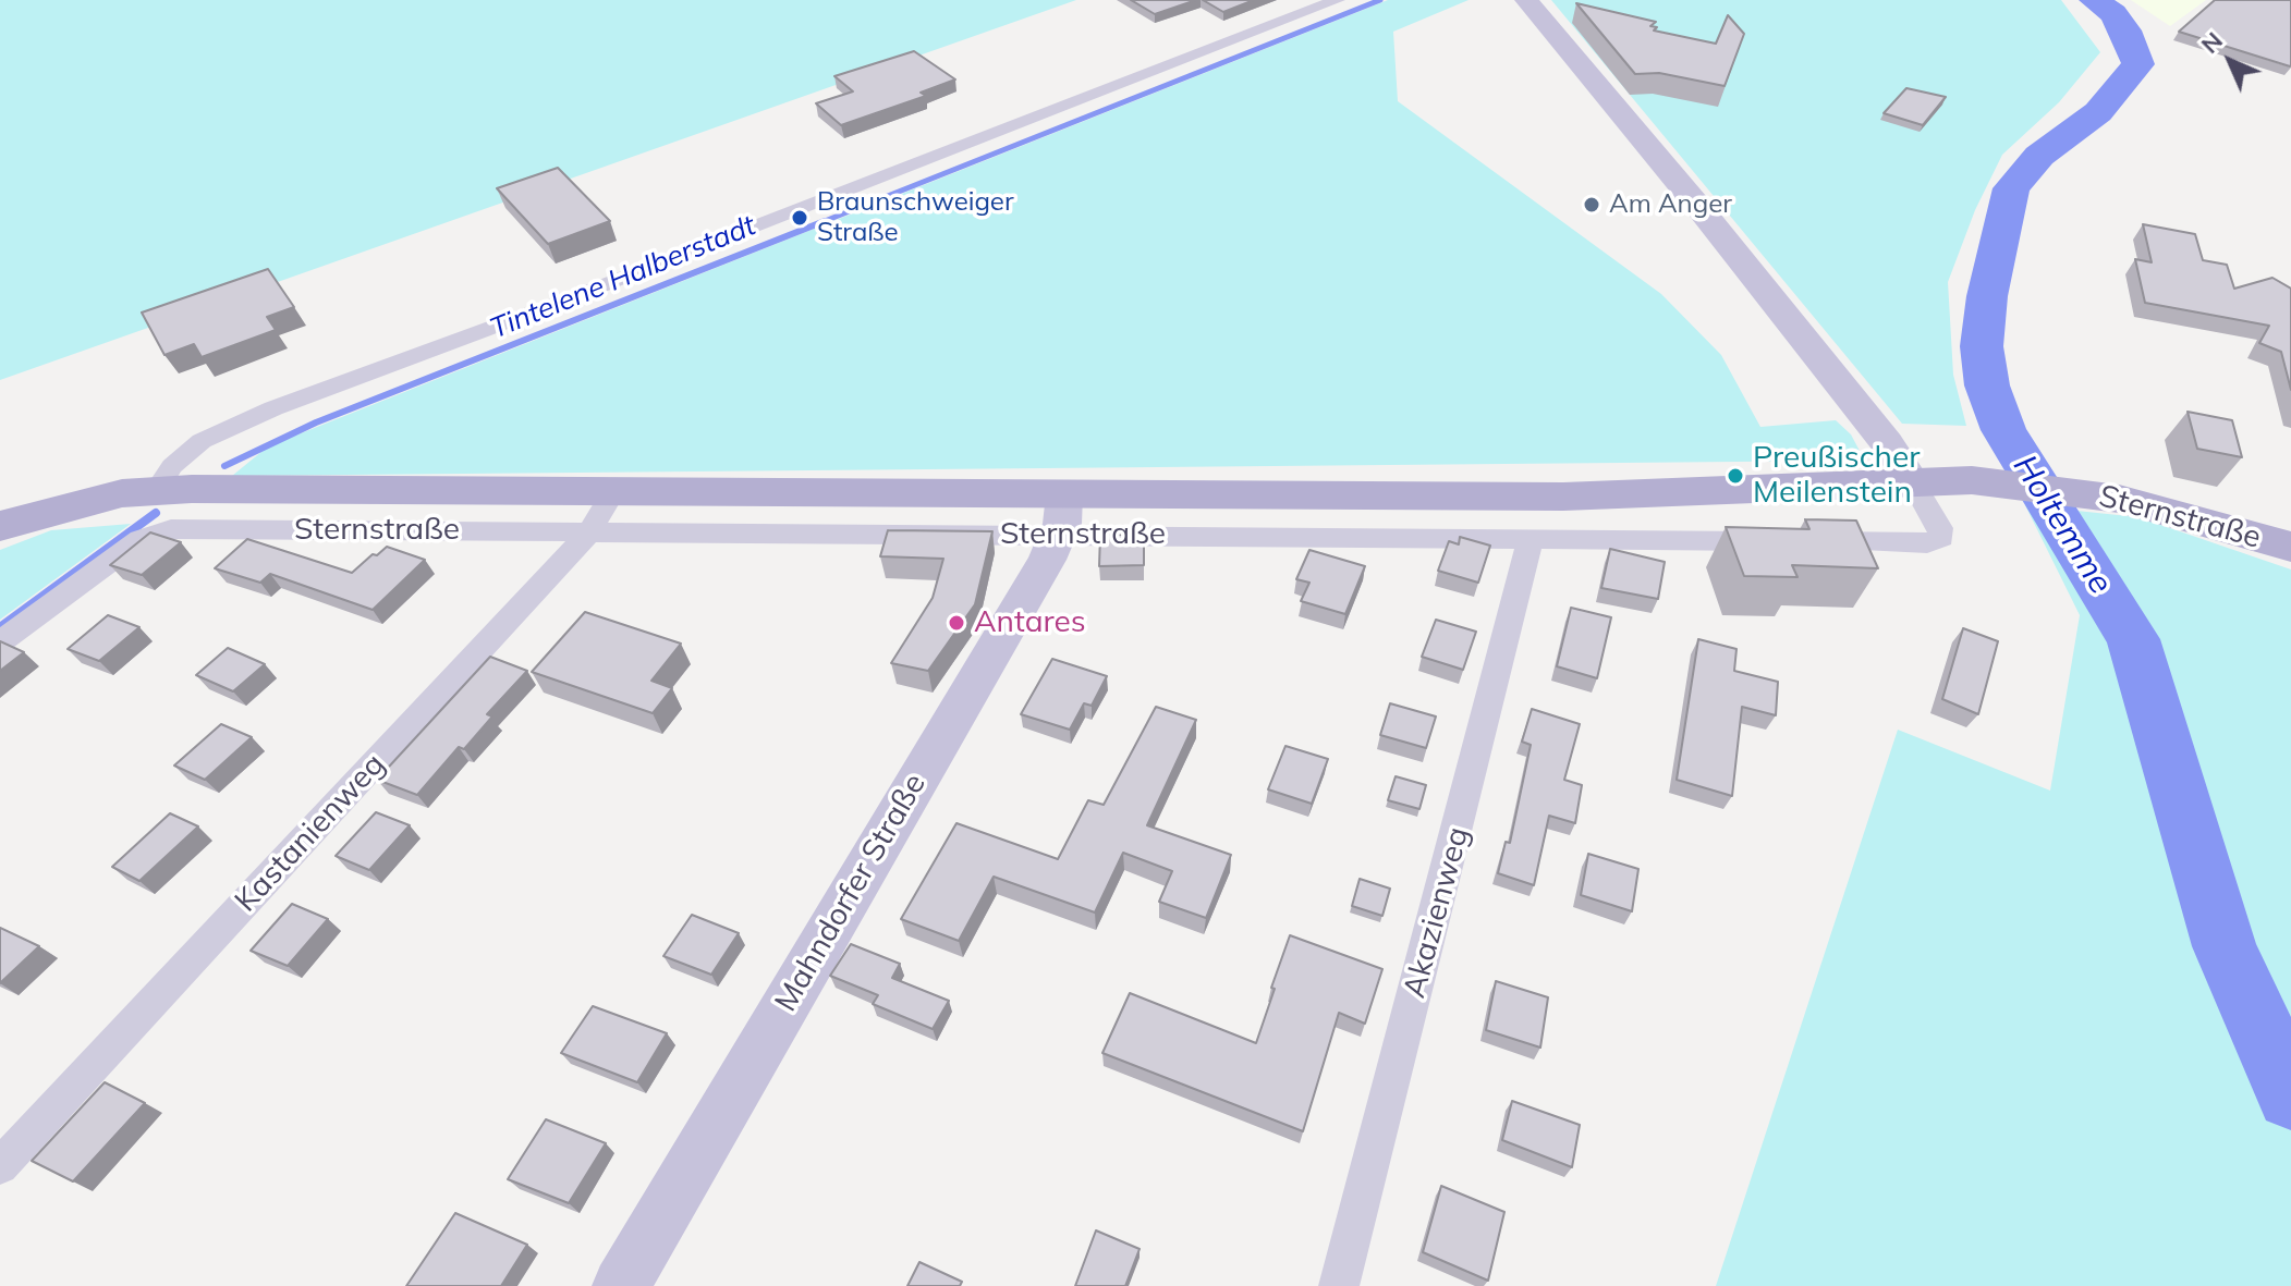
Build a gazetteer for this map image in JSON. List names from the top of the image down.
{
  "streets": {
    "main road": ["Sternstraße", "Mahndorfer Straße"],
    "street": ["Kastanienweg", "Akazienweg"]
  },
  "crossings": [
    ["Sternstraße", "Kastanienweg"],
    ["Sternstraße", "Mahndorfer Straße"],
    ["Sternstraße", "Akazienweg"]
  ],
  "water": ["Tintelene Halberstadt", "Holtemme"],
  "places": [
    "Am Anger",
    "Braunschweiger Straße",
    "Preußischer Meilenstein",
    "Antares"
  ],
  "north": "top left"
}
